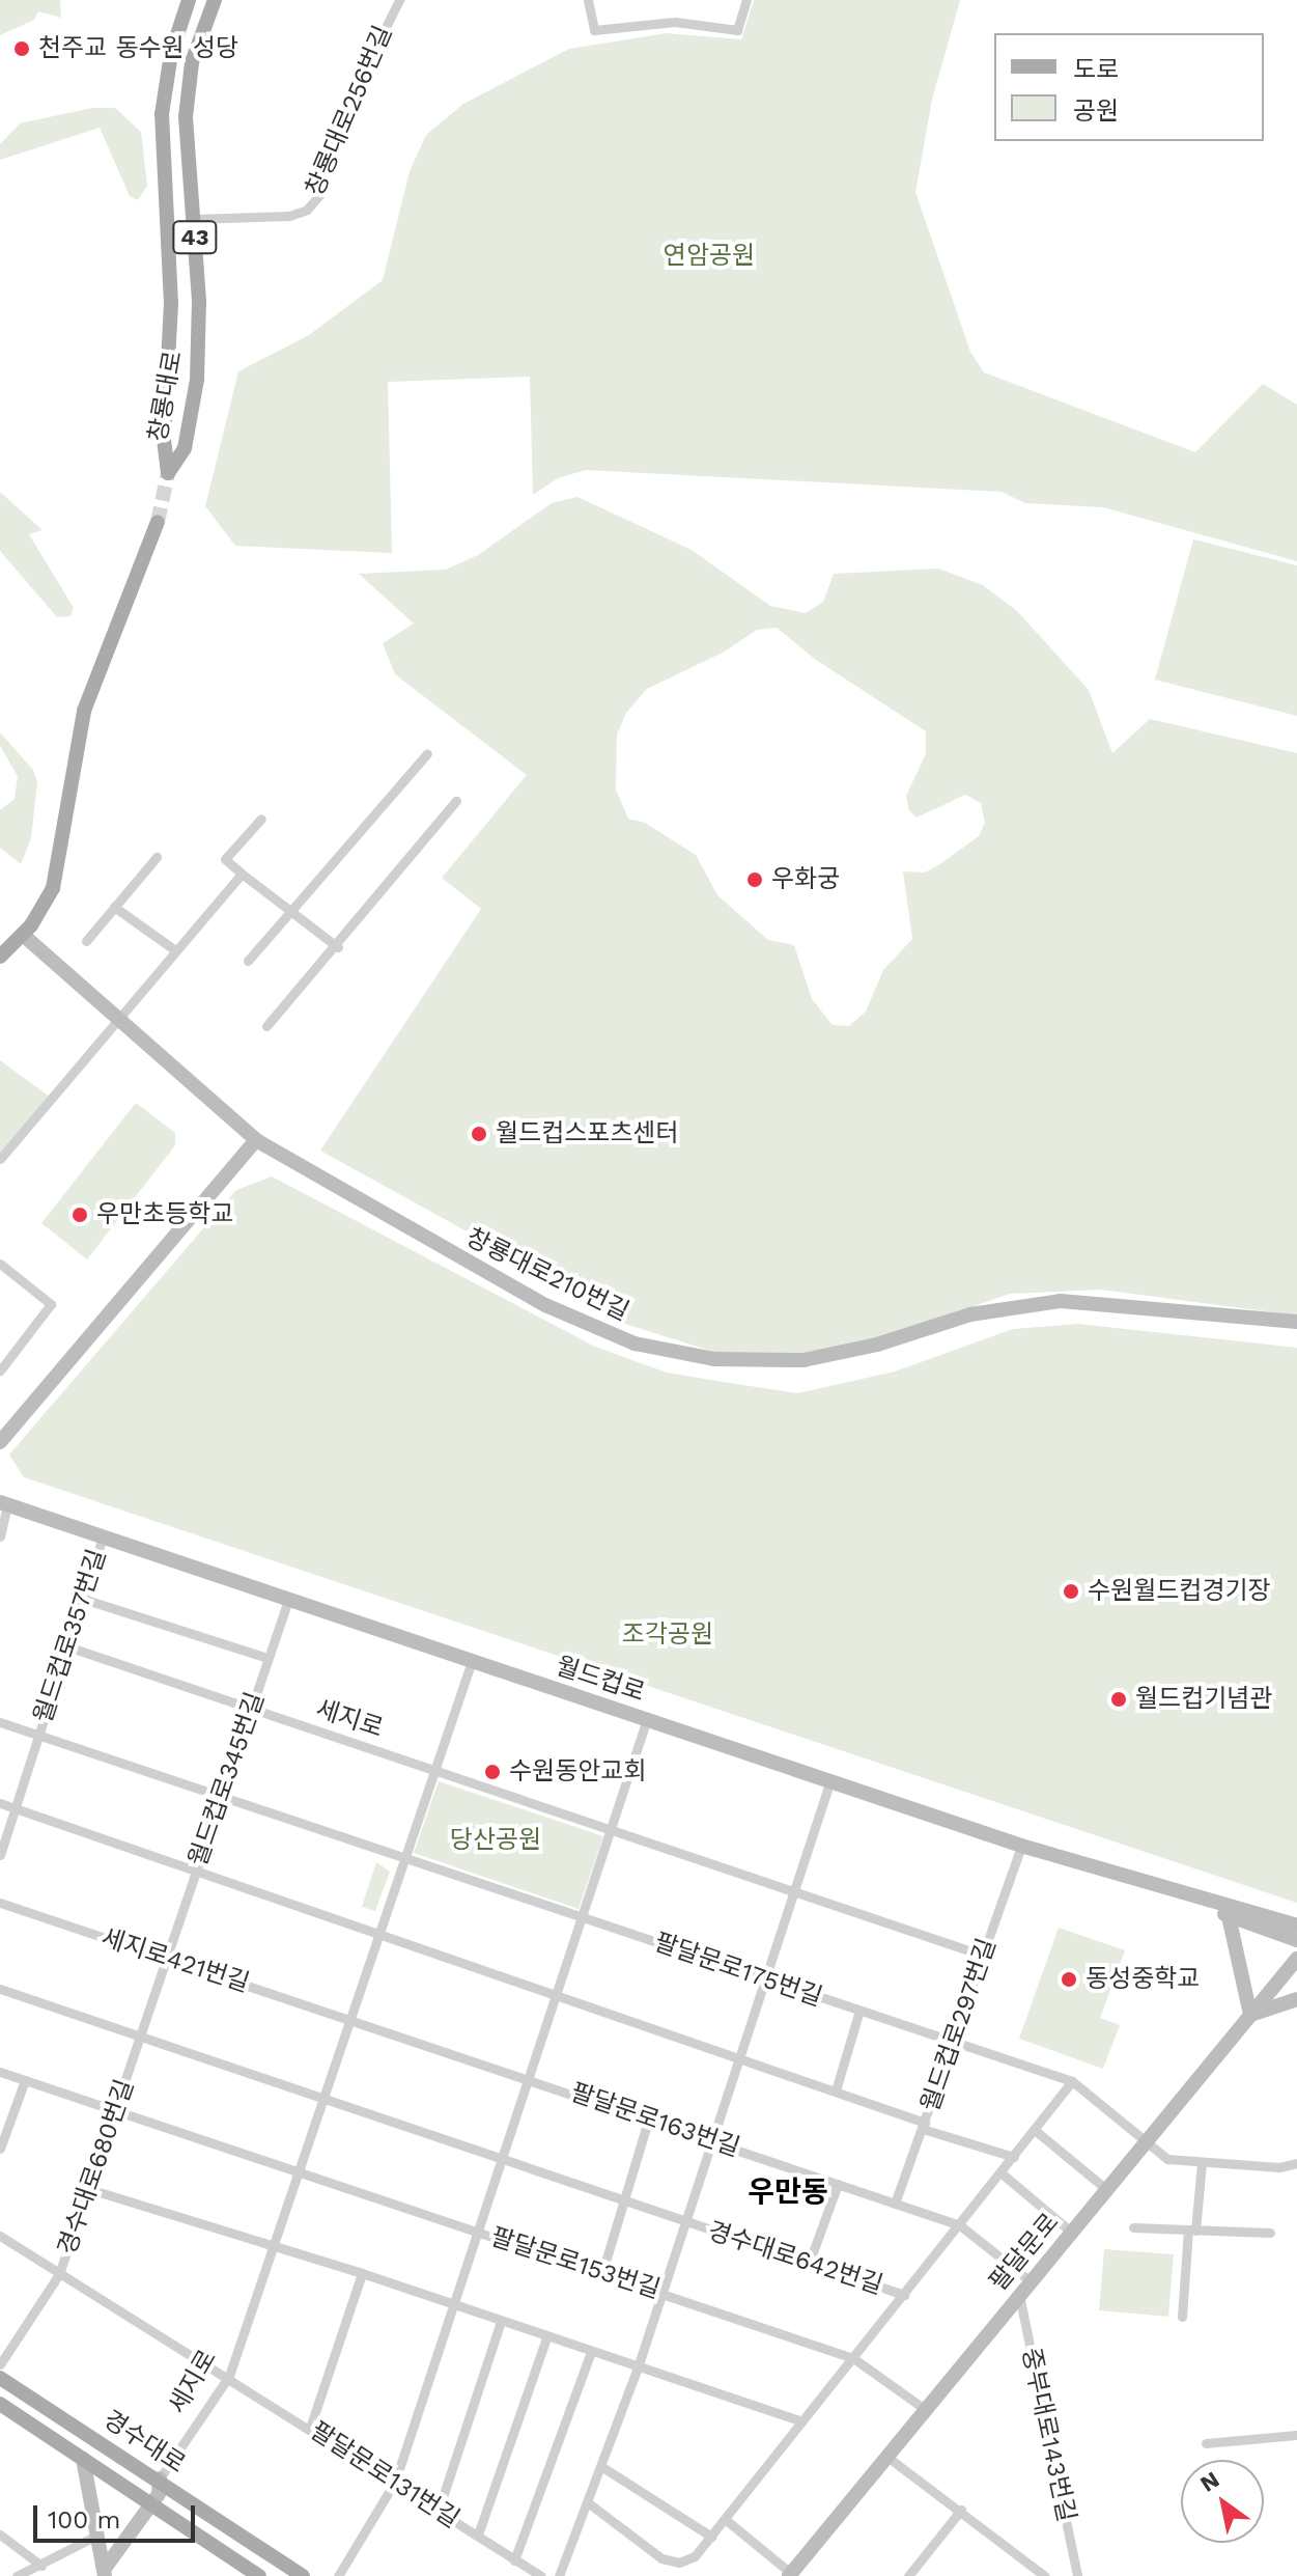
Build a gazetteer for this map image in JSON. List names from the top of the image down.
{
  "streets": {
    "main road": ["43", "창룡대로", "경수대로"],
    "street": [
      "창룡대로256번길",
      "창룡대로210번길",
      "월드컵로357번길",
      "월드컵로",
      "세지로",
      "월드컵로345번길",
      "세지로421번길",
      "팔달문로175번길",
      "월드컵로297번길",
      "팔달문로163번길",
      "경수대로680번길",
      "팔달문로",
      "경수대로642번길",
      "팔달문로153번길",
      "중부대로143번길",
      "팔달문로131번길"
    ]
  },
  "crossings": [
    ["창룡대로256번길", "창룡대로"],
    ["월드컵로357번길", "월드컵로"],
    ["월드컵로357번길", "세지로"],
    ["월드컵로357번길", "월드컵로345번길"],
    ["월드컵로", "세지로"],
    ["월드컵로", "월드컵로345번길"],
    ["월드컵로", "월드컵로297번길"],
    ["월드컵로", "경수대로642번길"],
    ["세지로", "월드컵로345번길"],
    ["세지로", "세지로421번길"],
    ["세지로", "팔달문로175번길"],
    ["세지로", "팔달문로163번길"],
    ["세지로", "경수대로642번길"],
    ["세지로", "팔달문로153번길"],
    ["세지로", "경수대로"],
    ["세지로", "팔달문로131번길"],
    ["월드컵로345번길", "세지로421번길"],
    ["월드컵로345번길", "경수대로680번길"],
    ["세지로421번길", "팔달문로163번길"],
    ["세지로421번길", "경수대로680번길"],
    ["팔달문로175번길", "월드컵로297번길"],
    ["팔달문로175번길", "팔달문로"],
    ["팔달문로175번길", "경수대로642번길"],
    ["월드컵로297번길", "팔달문로163번길"],
    ["팔달문로163번길", "팔달문로"],
    ["팔달문로163번길", "경수대로642번길"],
    ["경수대로680번길", "팔달문로131번길"],
    ["팔달문로", "팔달문로153번길"],
    ["팔달문로", "중부대로143번길"],
    ["경수대로642번길", "팔달문로153번길"]
  ],
  "districts": ["우만동"],
  "parks": ["연암공원", "조각공원", "당산공원"],
  "places": [
    "천주교 동수원 성당",
    "우화궁",
    "월드컵스포츠센터",
    "우만초등학교",
    "수원월드컵경기장",
    "월드컵기념관",
    "수원동안교회",
    "동성중학교"
  ],
  "legend": ["도로", "공원"],
  "scale_bar": "100 m",
  "north": "top left"
}
